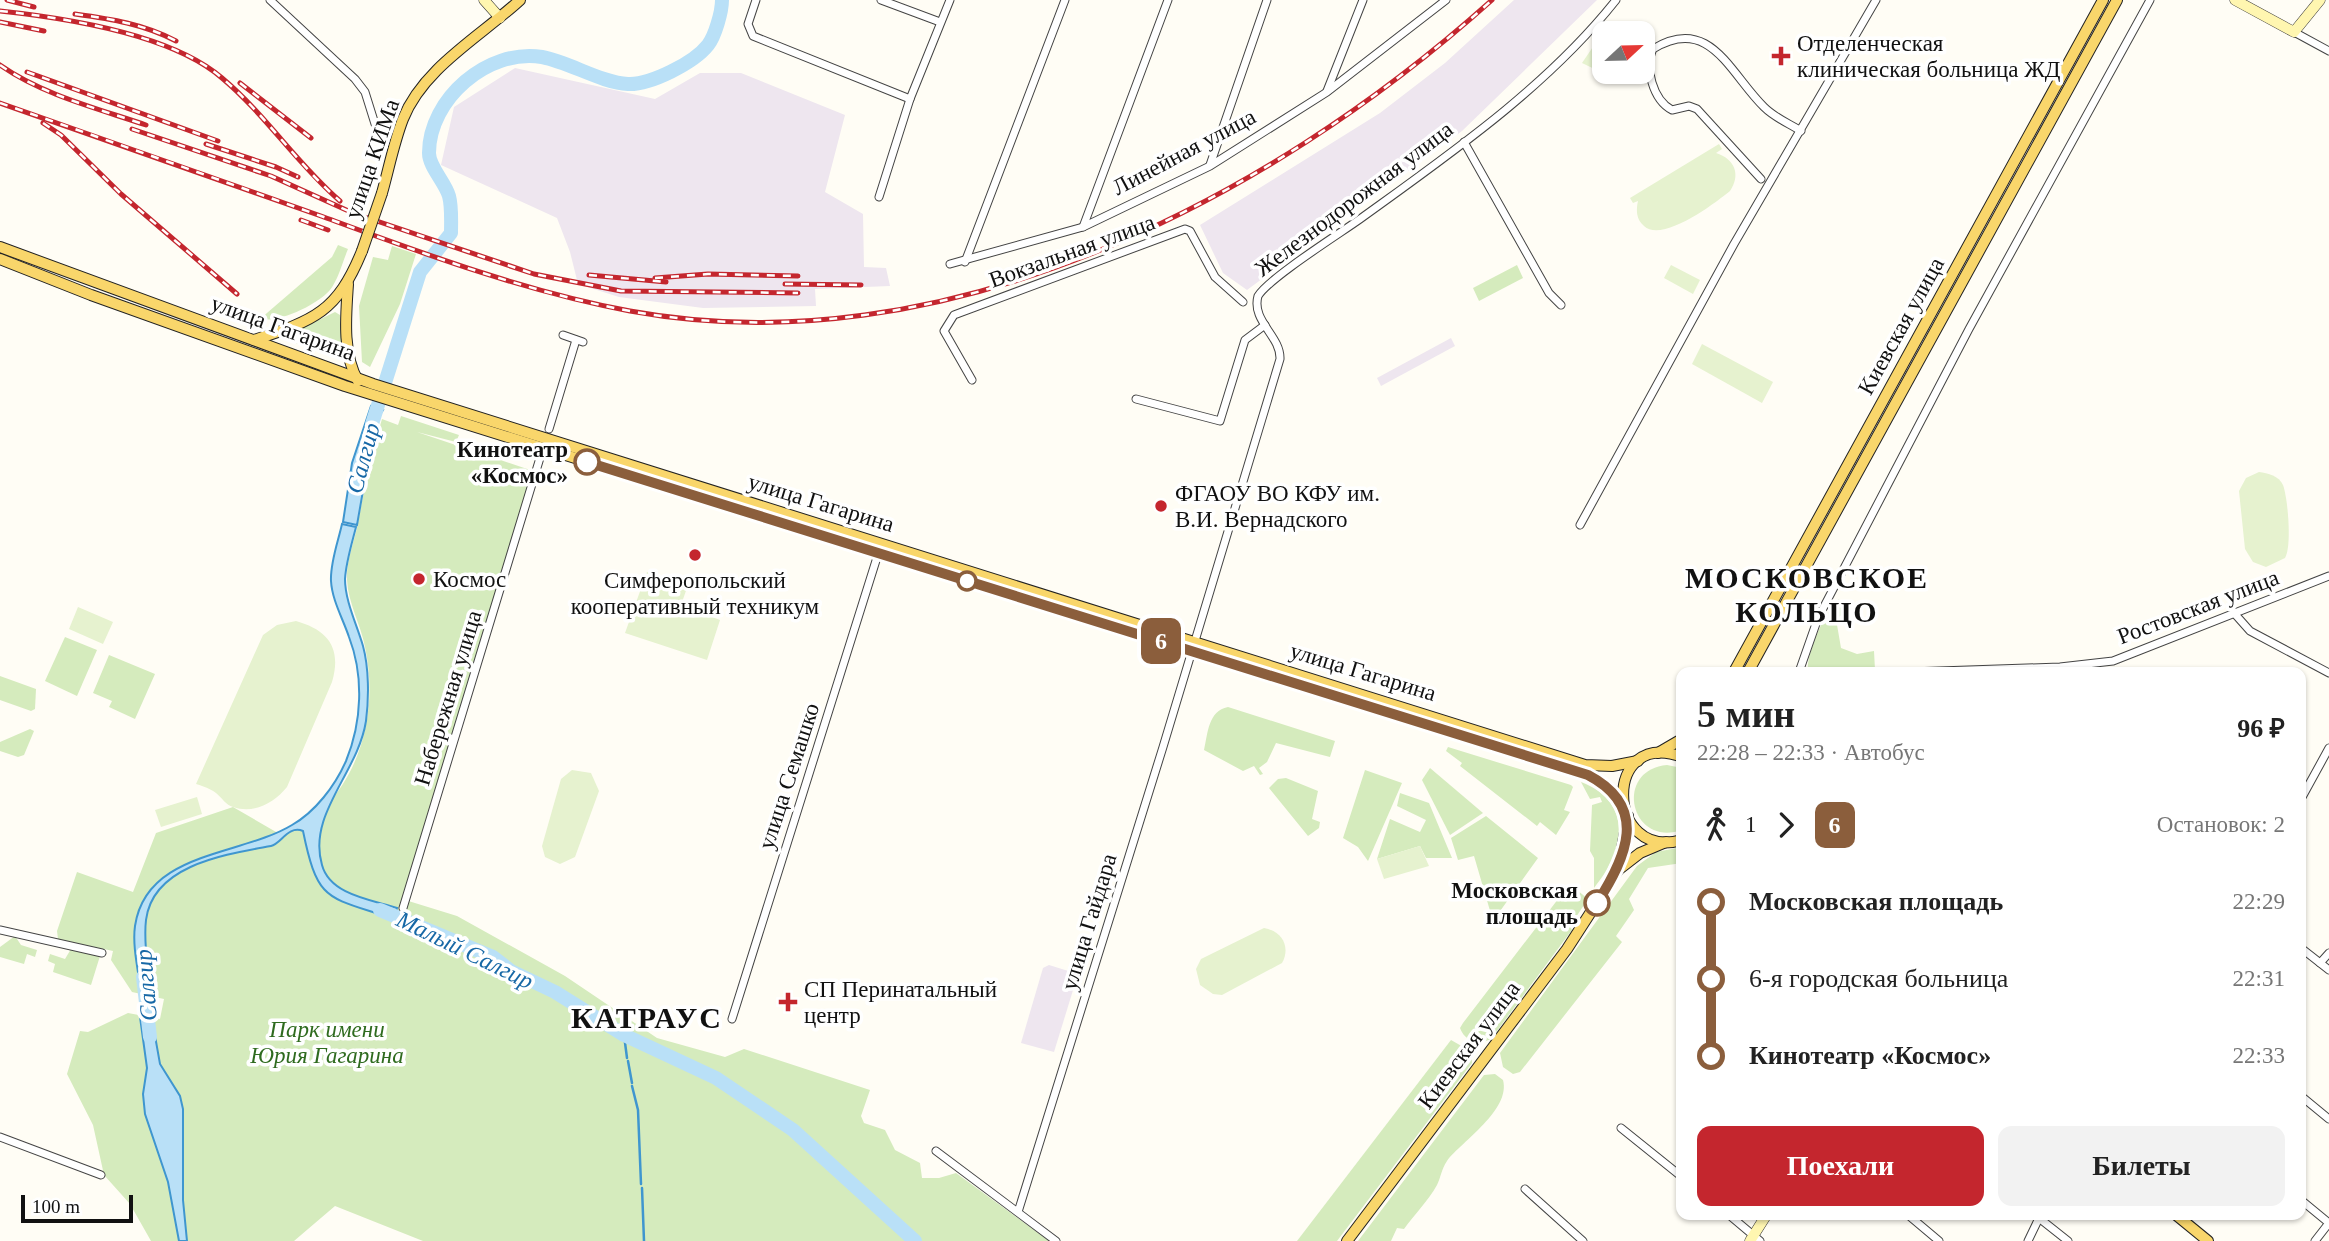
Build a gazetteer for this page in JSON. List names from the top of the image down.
{
  "streets": {
    "main road": ["улица КИМа", "Киевская улица", "улица Гагарина"],
    "street": [
      "Линейная улица",
      "Железнодорожная улица",
      "Вокзальная улица",
      "Ростовская улица",
      "Набережная улица",
      "улица Семашко",
      "улица Гайдара"
    ]
  },
  "crossings": [
    ["Железнодорожная улица", "улица Гагарина"],
    ["Железнодорожная улица", "улица Гайдара"],
    ["Киевская улица", "улица Гагарина"],
    ["улица Гагарина", "Набережная улица"],
    ["улица Гагарина", "улица Семашко"],
    ["улица Гагарина", "улица Гайдара"]
  ],
  "districts": ["МОСКОВСКОЕ КОЛЬЦО", "КАТРАУС"],
  "water": ["Салгир", "Малый Салгир"],
  "parks": ["Парк имени Юрия Гагарина"],
  "places": {
    "health": ["Отделенческая клиническая больница ЖД", "СП Перинатальный центр"],
    "other": [
      "Кинотеатр «Космос»",
      "ФГАОУ ВО КФУ им. В.И. Вернадского",
      "Симферопольский кооперативный техникум",
      "Космос",
      "Московская площадь"
    ]
  },
  "lines": ["bus line 6"],
  "scale_bar": "100 m",
  "north": "right",
  "page": {
    "on_map": "6",
    "heading": ["5 мин", "22:28 – 22:33 · Автобус", "96 ₽"],
    "legs": ["1", "6", "Остановок: 2"],
    "list": [
      {
        "name": "Московская площадь",
        "value": "22:29"
      },
      {
        "name": "6-я городская больница",
        "value": "22:31"
      },
      {
        "name": "Кинотеатр «Космос»",
        "value": "22:33"
      }
    ],
    "buttons": ["Поехали", "Билеты"],
    "scale": "100 m"
  }
}
